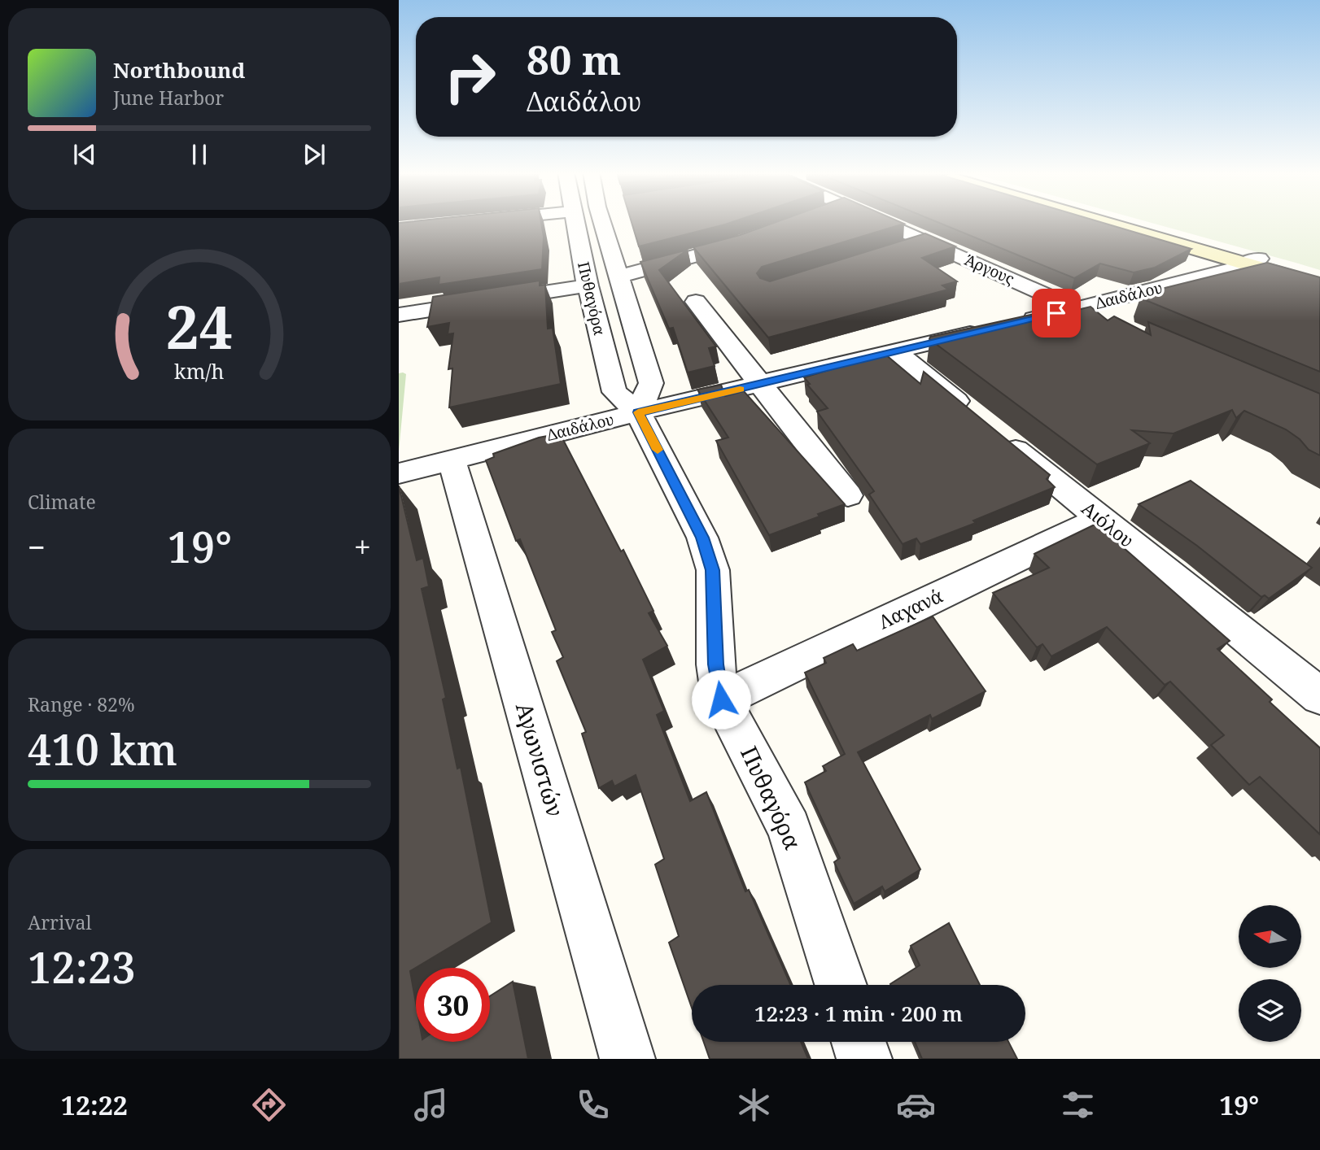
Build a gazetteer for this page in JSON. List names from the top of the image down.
{
  "streets": {
    "street": [
      "Άργους",
      "Δαιδάλου",
      "Πυθαγόρα",
      "Αιόλου",
      "Λαχανά",
      "Αγωνιστών"
    ]
  },
  "crossings": [
    ["Άργους", "Δαιδάλου"],
    ["Δαιδάλου", "Πυθαγόρα"],
    ["Δαιδάλου", "Αιόλου"],
    ["Δαιδάλου", "Αγωνιστών"],
    ["Πυθαγόρα", "Λαχανά"],
    ["Αιόλου", "Λαχανά"]
  ],
  "north": "left",
  "page": {
    "turn": ["80 m", "Δαιδάλου"],
    "song": ["Northbound", "June Harbor"],
    "tile": [
      "Climate",
      ["Range · 82%", "410 km"],
      ["Arrival", "12:23"]
    ],
    "heat": ["−", "19°", "+"],
    "limit": "30",
    "trip": "12:23 · 1 min · 200 m",
    "tabs": ["12:22", "19°"],
    "gauge": ["24", "km/h"]
  }
}
